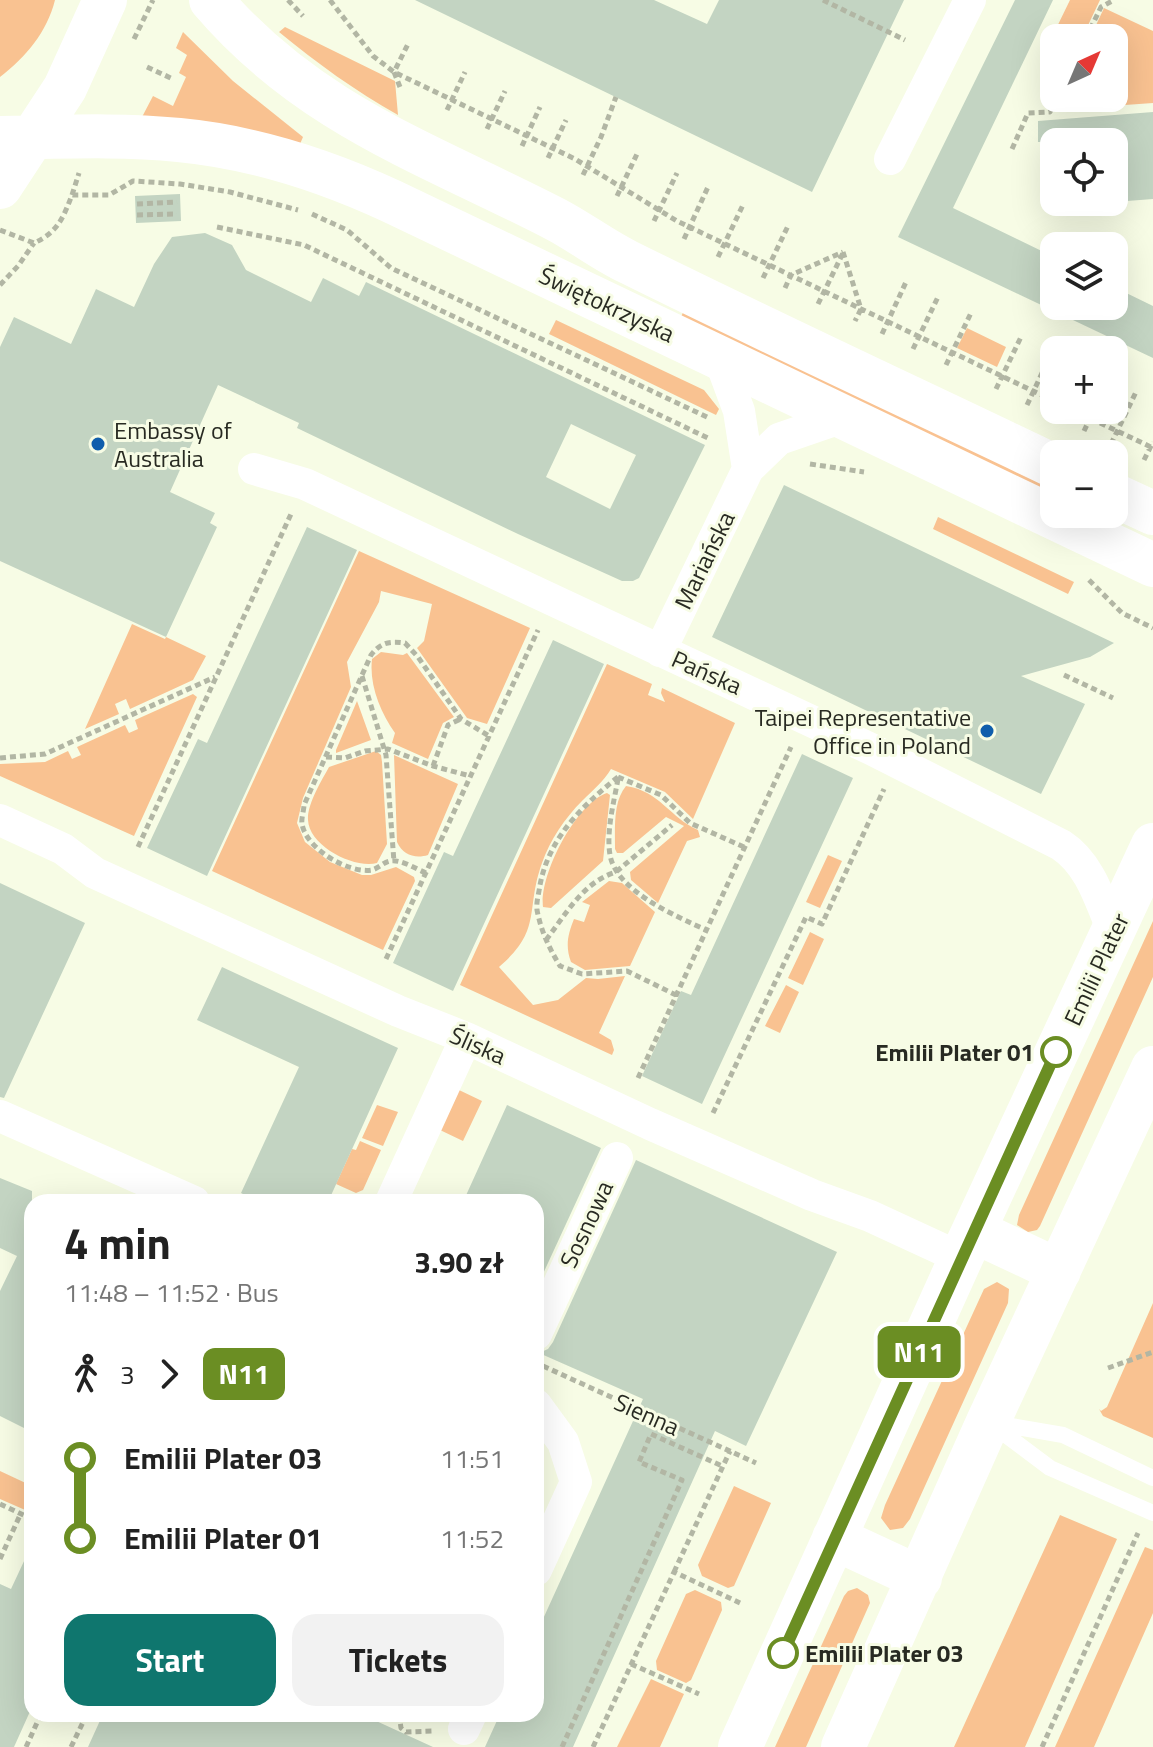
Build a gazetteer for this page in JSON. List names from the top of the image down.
{
  "streets": {
    "street": [
      "Świętokrzyska",
      "Mariańska",
      "Pańska",
      "Emilii Plater",
      "Śliska",
      "Sosnowa"
    ],
    "path": ["Sienna"]
  },
  "crossings": [
    ["Świętokrzyska", "Mariańska"],
    ["Mariańska", "Pańska"],
    ["Pańska", "Emilii Plater"],
    ["Emilii Plater", "Śliska"]
  ],
  "places": [
    "Embassy of Australia",
    "Taipei Representative Office in Poland",
    "Emilii Plater 01",
    "Emilii Plater 03"
  ],
  "lines": ["bus line N11"],
  "north": "top right",
  "page": {
    "on_map": "N11",
    "map_buttons": ["+", "−"],
    "heading": ["4 min", "11:48 – 11:52 · Bus", "3.90 zł"],
    "legs": ["3", "N11"],
    "list": [
      {
        "name": "Emilii Plater 03",
        "value": "11:51"
      },
      {
        "name": "Emilii Plater 01",
        "value": "11:52"
      }
    ],
    "buttons": ["Start", "Tickets"]
  }
}
